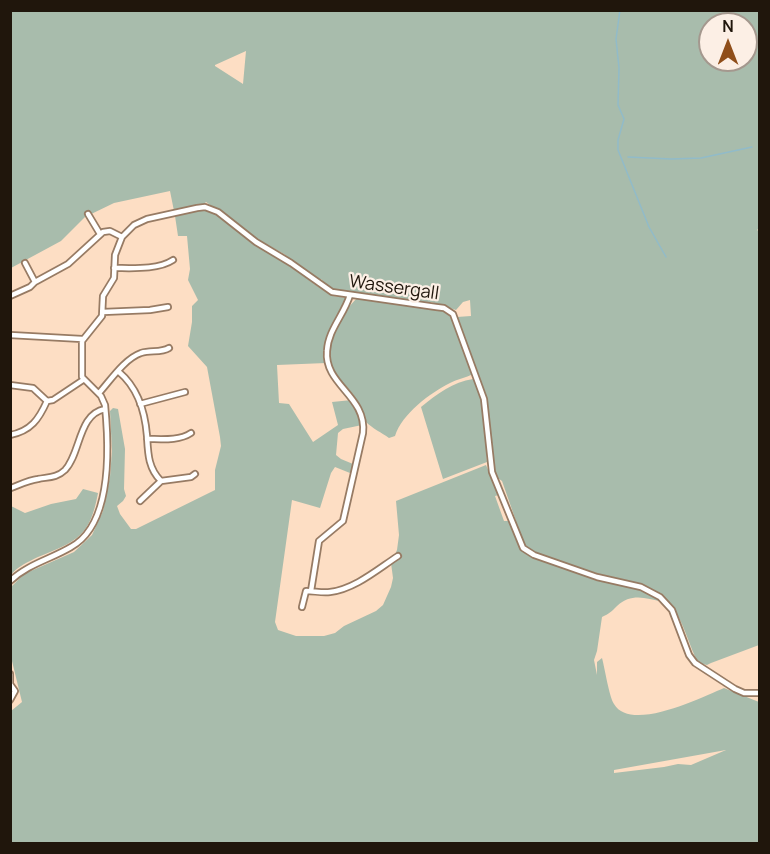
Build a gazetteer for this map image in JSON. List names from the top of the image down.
{
  "streets": {
    "street": ["Wassergall"]
  },
  "north": "top"
}
